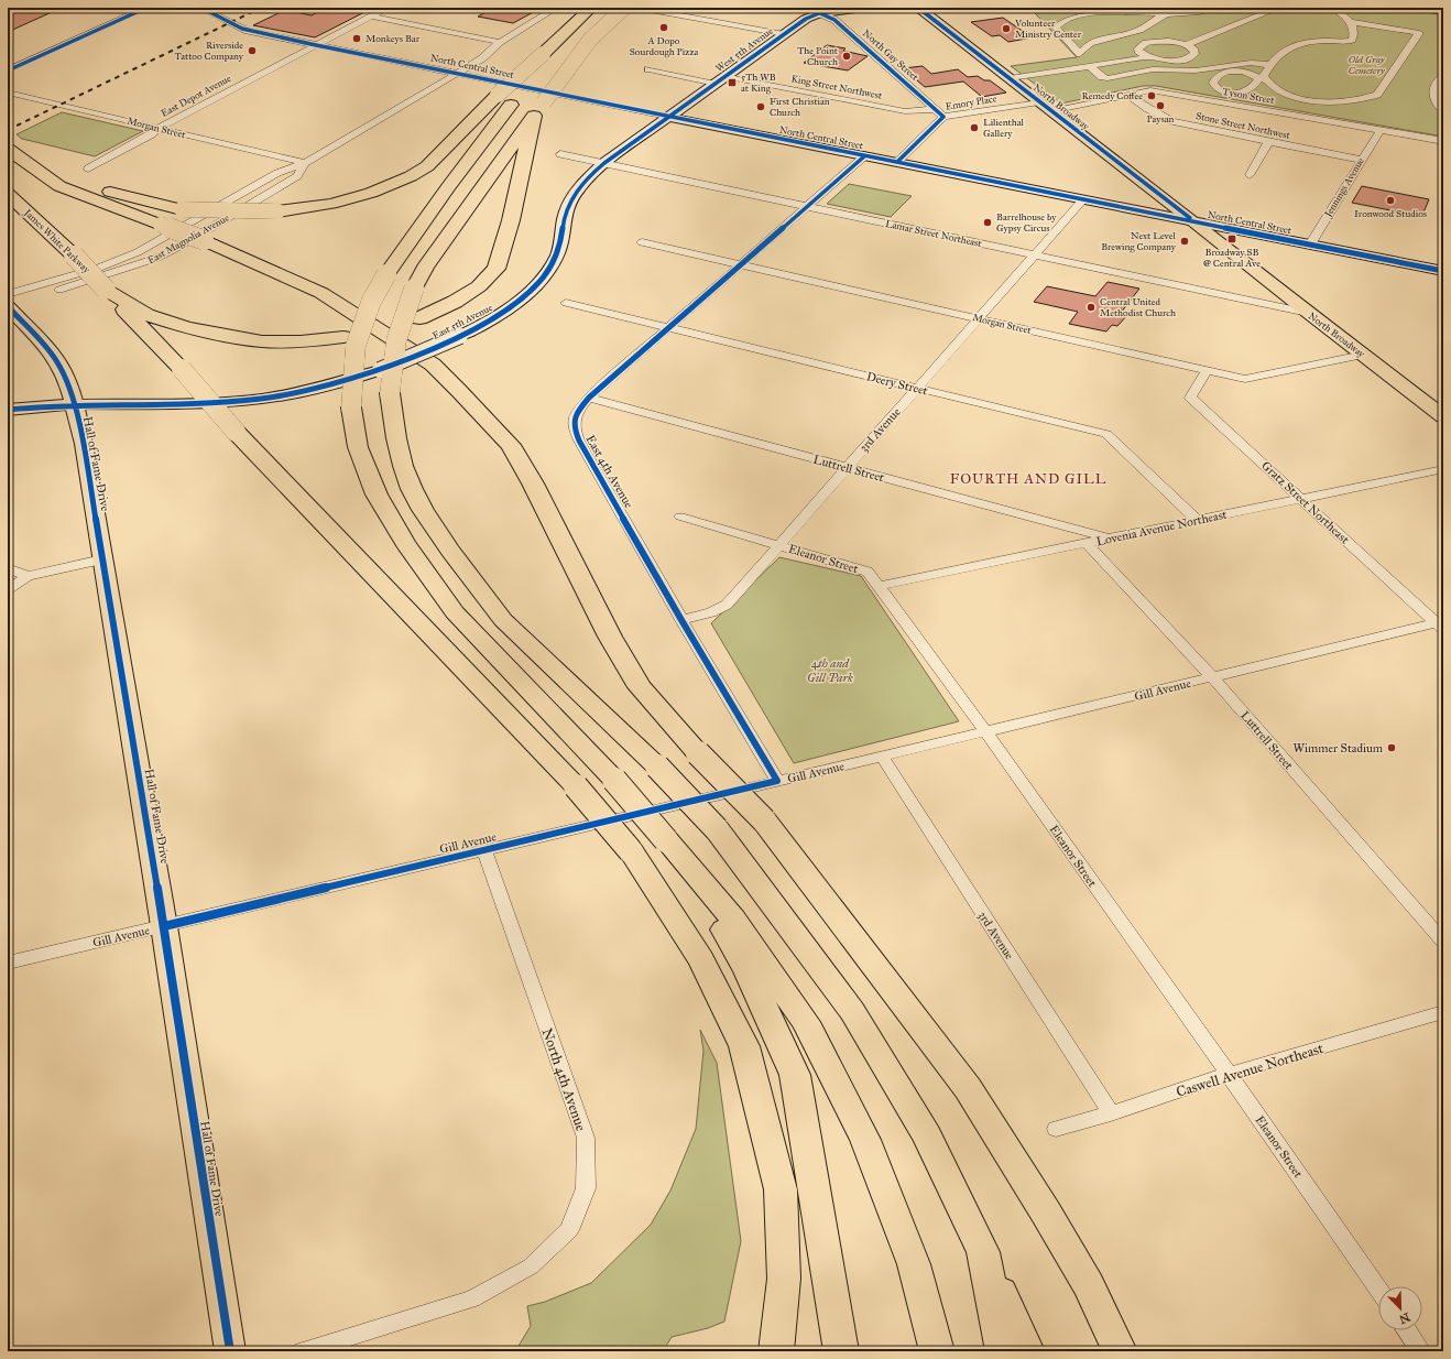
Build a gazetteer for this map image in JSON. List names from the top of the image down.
{
  "streets": {
    "highway": ["James White Parkway"],
    "main road": [
      "West 5th Avenue",
      "North Gay Street",
      "North Central Street",
      "North Broadway",
      "East 5th Avenue",
      "Hall of Fame Drive"
    ],
    "street": [
      "King Street Northwest",
      "East Depot Avenue",
      "Tyson Street",
      "Emory Place",
      "Stone Street Northwest",
      "Morgan Street",
      "Jennings Avenue",
      "Lamar Street Northeast",
      "East Magnolia Avenue",
      "Deery Street",
      "3rd Avenue",
      "Luttrell Street",
      "East 4th Avenue",
      "Gratz Street Northeast",
      "Lovenia Avenue Northeast",
      "Eleanor Street",
      "Gill Avenue",
      "Caswell Avenue Northeast",
      "North 4th Avenue"
    ]
  },
  "crossings": [
    ["West 5th Avenue", "North Gay Street"],
    ["West 5th Avenue", "North Central Street"],
    ["West 5th Avenue", "King Street Northwest"],
    ["West 5th Avenue", "East 5th Avenue"],
    ["North Gay Street", "King Street Northwest"],
    ["North Central Street", "East Depot Avenue"],
    ["North Central Street", "Emory Place"],
    ["North Central Street", "North Broadway"],
    ["North Central Street", "Jennings Avenue"],
    ["North Central Street", "East Magnolia Avenue"],
    ["North Central Street", "East 5th Avenue"],
    ["North Central Street", "3rd Avenue"],
    ["North Central Street", "East 4th Avenue"],
    ["East Depot Avenue", "Morgan Street"],
    ["Tyson Street", "North Broadway"],
    ["Tyson Street", "Stone Street Northwest"],
    ["Tyson Street", "Jennings Avenue"],
    ["Emory Place", "North Broadway"],
    ["North Broadway", "Morgan Street"],
    ["North Broadway", "Lamar Street Northeast"],
    ["Stone Street Northwest", "Jennings Avenue"],
    ["Morgan Street", "East Magnolia Avenue"],
    ["Morgan Street", "3rd Avenue"],
    ["Morgan Street", "East 4th Avenue"],
    ["Morgan Street", "Gratz Street Northeast"],
    ["Lamar Street Northeast", "East 5th Avenue"],
    ["Lamar Street Northeast", "3rd Avenue"],
    ["Lamar Street Northeast", "East 4th Avenue"],
    ["East Magnolia Avenue", "Hall of Fame Drive"],
    ["East 5th Avenue", "Hall of Fame Drive"],
    ["Deery Street", "3rd Avenue"],
    ["Deery Street", "East 4th Avenue"],
    ["Deery Street", "Lovenia Avenue Northeast"],
    ["3rd Avenue", "Luttrell Street"],
    ["3rd Avenue", "East 4th Avenue"],
    ["3rd Avenue", "Eleanor Street"],
    ["3rd Avenue", "Gill Avenue"],
    ["3rd Avenue", "Caswell Avenue Northeast"],
    ["Hall of Fame Drive", "Gill Avenue"],
    ["Luttrell Street", "East 4th Avenue"],
    ["Luttrell Street", "Lovenia Avenue Northeast"],
    ["Luttrell Street", "Gill Avenue"],
    ["East 4th Avenue", "Gill Avenue"],
    ["Gratz Street Northeast", "Lovenia Avenue Northeast"],
    ["Gratz Street Northeast", "Gill Avenue"],
    ["Lovenia Avenue Northeast", "Eleanor Street"],
    ["Eleanor Street", "Gill Avenue"],
    ["Eleanor Street", "Caswell Avenue Northeast"],
    ["Gill Avenue", "North 4th Avenue"]
  ],
  "districts": ["FOURTH AND GILL"],
  "parks": ["Old Gray Cemetery", "4th and Gill Park"],
  "places": {
    "other": [
      "A Dopo Sourdough Pizza",
      "Volunteer Ministry Center",
      "Monkeys Bar",
      "Riverside Tattoo Company",
      "The Point Church",
      "Remedy Coffee",
      "Paysan",
      "First Christian Church",
      "Lilienthal Gallery",
      "Ironwood Studios",
      "Barrelhouse by Gypsy Circus",
      "Next Level Brewing Company",
      "Central United Methodist Church",
      "Wimmer Stadium"
    ],
    "transit": ["5Th WB at King", "Broadway SB @ Central Ave"]
  },
  "north": "bottom right"
}
